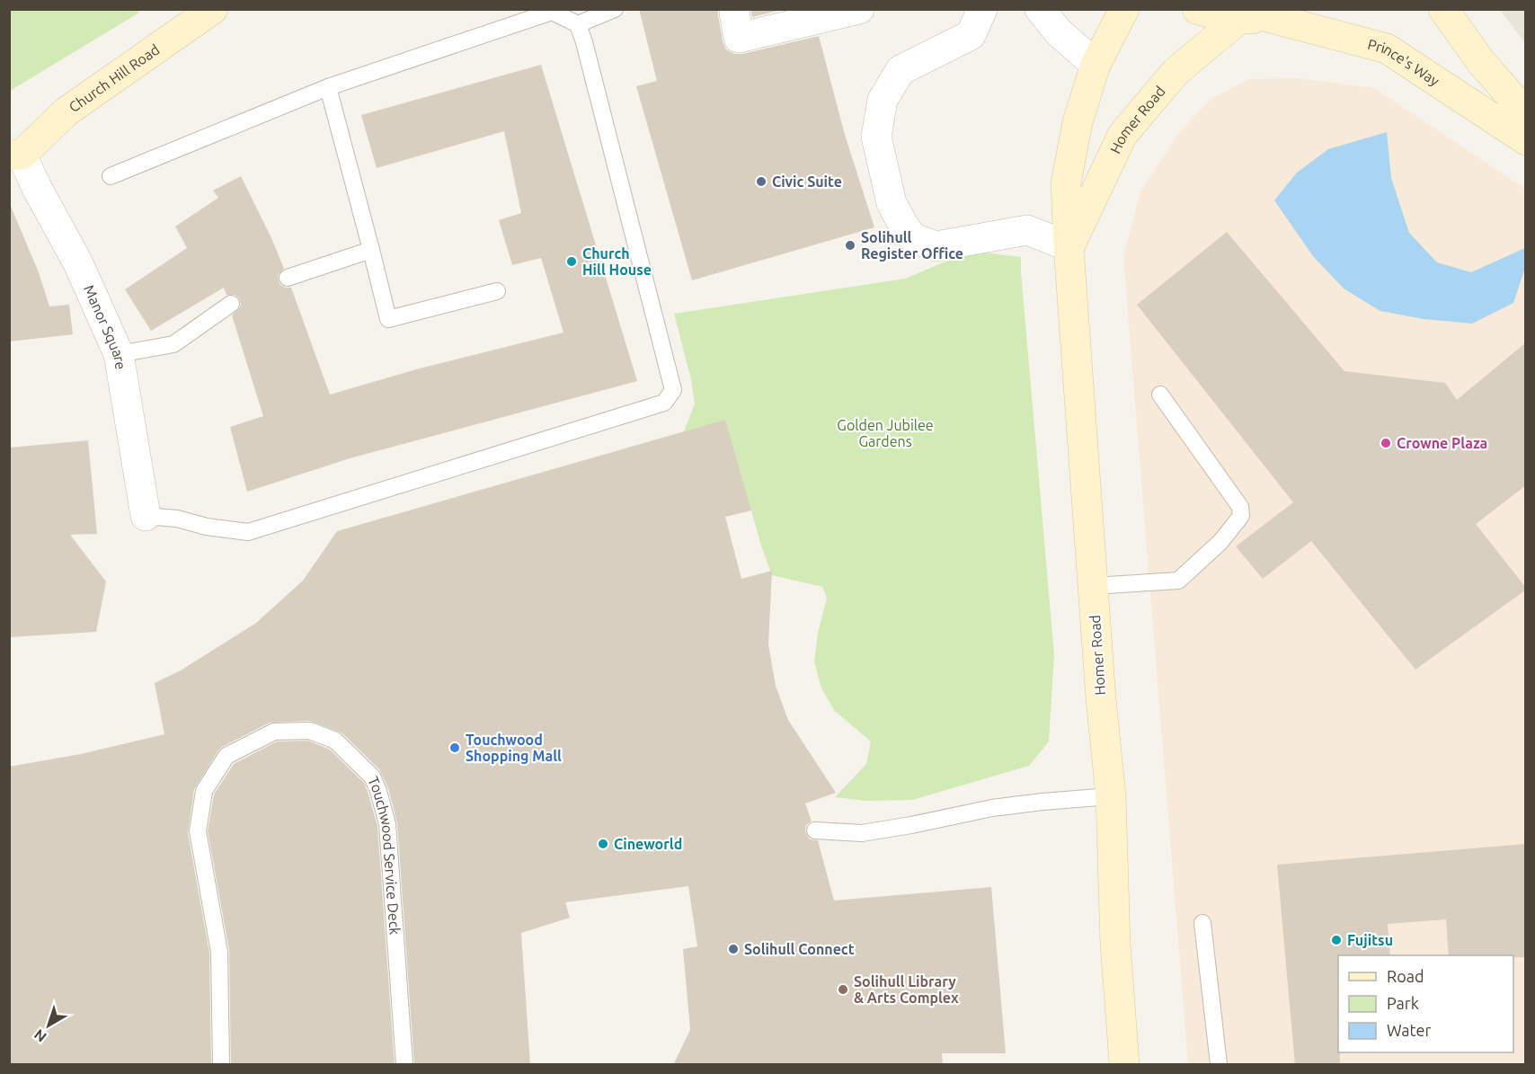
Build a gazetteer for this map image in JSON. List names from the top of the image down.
{
  "streets": {
    "street": [
      "Prince's Way",
      "Church Hill Road",
      "Homer Road",
      "Manor Square"
    ],
    "lane": ["Touchwood Service Deck"]
  },
  "crossings": [
    ["Prince's Way", "Homer Road"],
    ["Church Hill Road", "Manor Square"]
  ],
  "parks": ["Golden Jubilee Gardens"],
  "places": [
    "Civic Suite",
    "Solihull Register Office",
    "Church Hill House",
    "Crowne Plaza",
    "Touchwood Shopping Mall",
    "Cineworld",
    "Fujitsu",
    "Solihull Connect",
    "Solihull Library & Arts Complex"
  ],
  "legend": ["Road", "Park", "Water"],
  "north": "bottom left"
}
